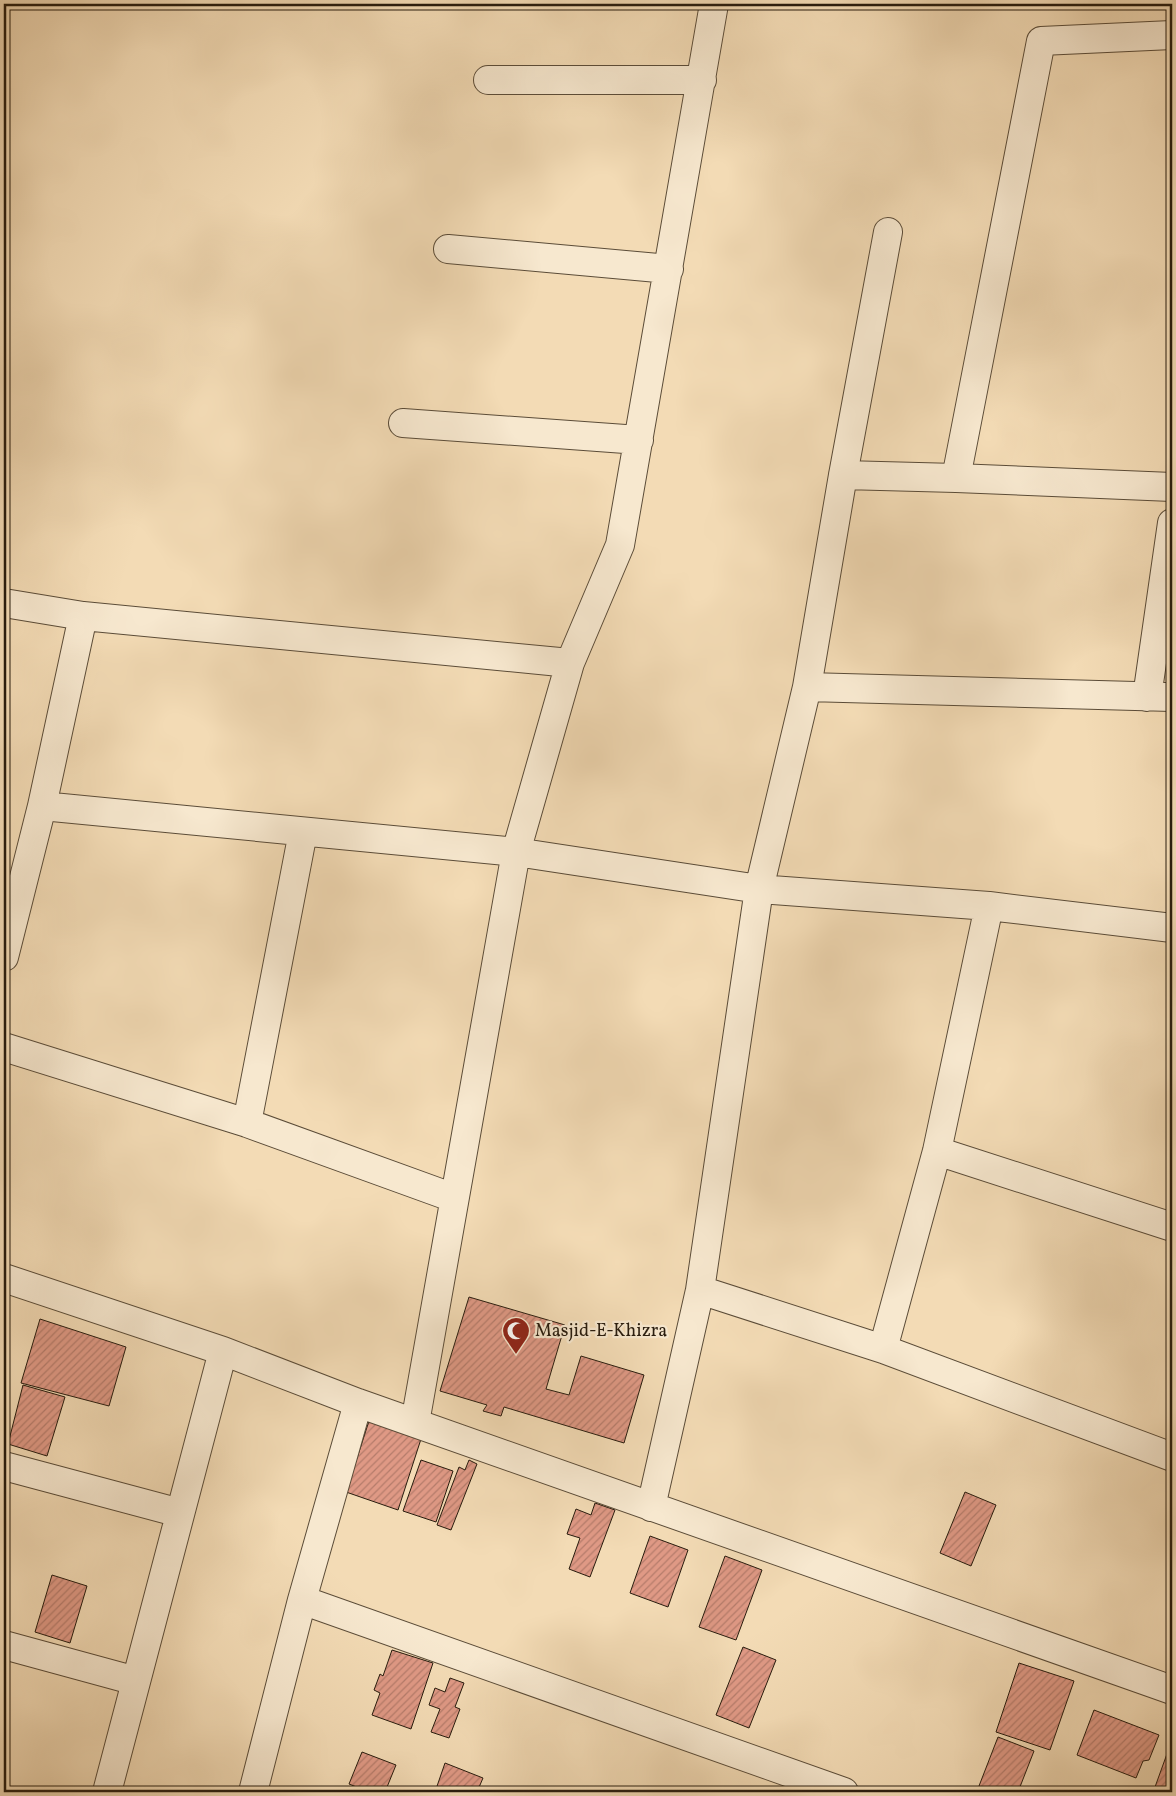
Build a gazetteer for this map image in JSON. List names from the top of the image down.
{
  "places": {
    "mosque": ["Masjid-E-Khizra"]
  }
}
